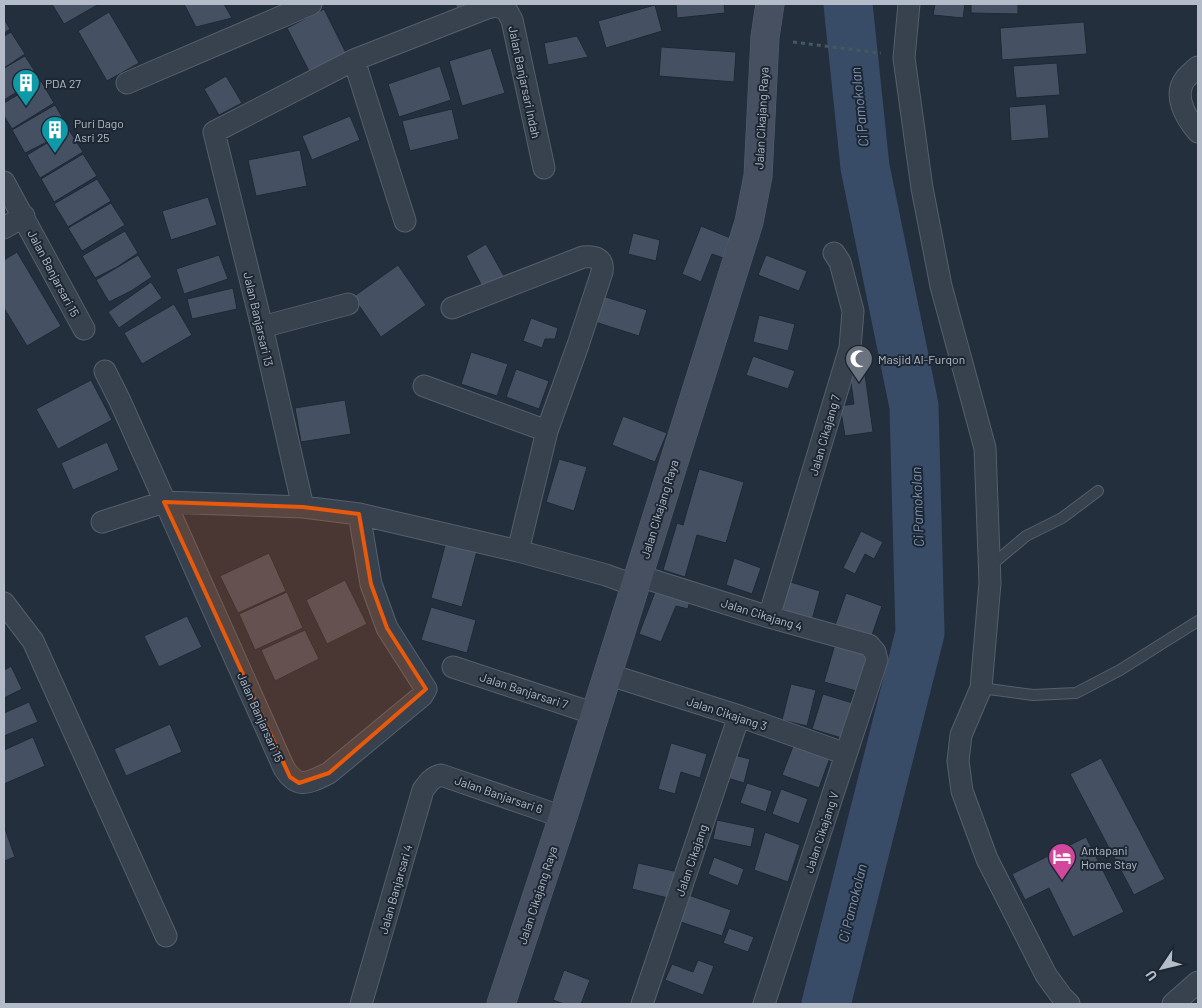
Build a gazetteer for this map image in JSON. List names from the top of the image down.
{
  "streets": {
    "main road": ["Jalan Cikajang Raya"],
    "street": [
      "Jalan Banjarsari Indah",
      "Jalan Banjarsari 15",
      "Jalan Banjarsari 13",
      "Jalan Cikajang 7",
      "Jalan Cikajang 4",
      "Jalan Banjarsari 7",
      "Jalan Cikajang 3",
      "Jalan Banjarsari 6",
      "Jalan Cikajang V",
      "Jalan Cikajang",
      "Jalan Banjarsari 4"
    ]
  },
  "crossings": [
    ["Jalan Banjarsari Indah", "Jalan Banjarsari 13"],
    ["Jalan Cikajang Raya", "Jalan Cikajang 4"],
    ["Jalan Cikajang Raya", "Jalan Banjarsari 7"],
    ["Jalan Cikajang Raya", "Jalan Cikajang 3"],
    ["Jalan Cikajang Raya", "Jalan Banjarsari 6"],
    ["Jalan Banjarsari 15", "Jalan Cikajang 4"],
    ["Jalan Banjarsari 13", "Jalan Cikajang 4"],
    ["Jalan Cikajang 7", "Jalan Cikajang 4"],
    ["Jalan Cikajang 4", "Jalan Cikajang V"],
    ["Jalan Cikajang 3", "Jalan Cikajang V"],
    ["Jalan Cikajang 3", "Jalan Cikajang"],
    ["Jalan Banjarsari 6", "Jalan Banjarsari 4"]
  ],
  "water": ["Ci Pamokolan"],
  "places": {
    "building": ["PDA 27", "Puri Dago Asri 25"],
    "mosque": ["Masjid Al-Furqon"],
    "hotel": ["Antapani Home Stay"]
  },
  "north": "bottom left"
}
